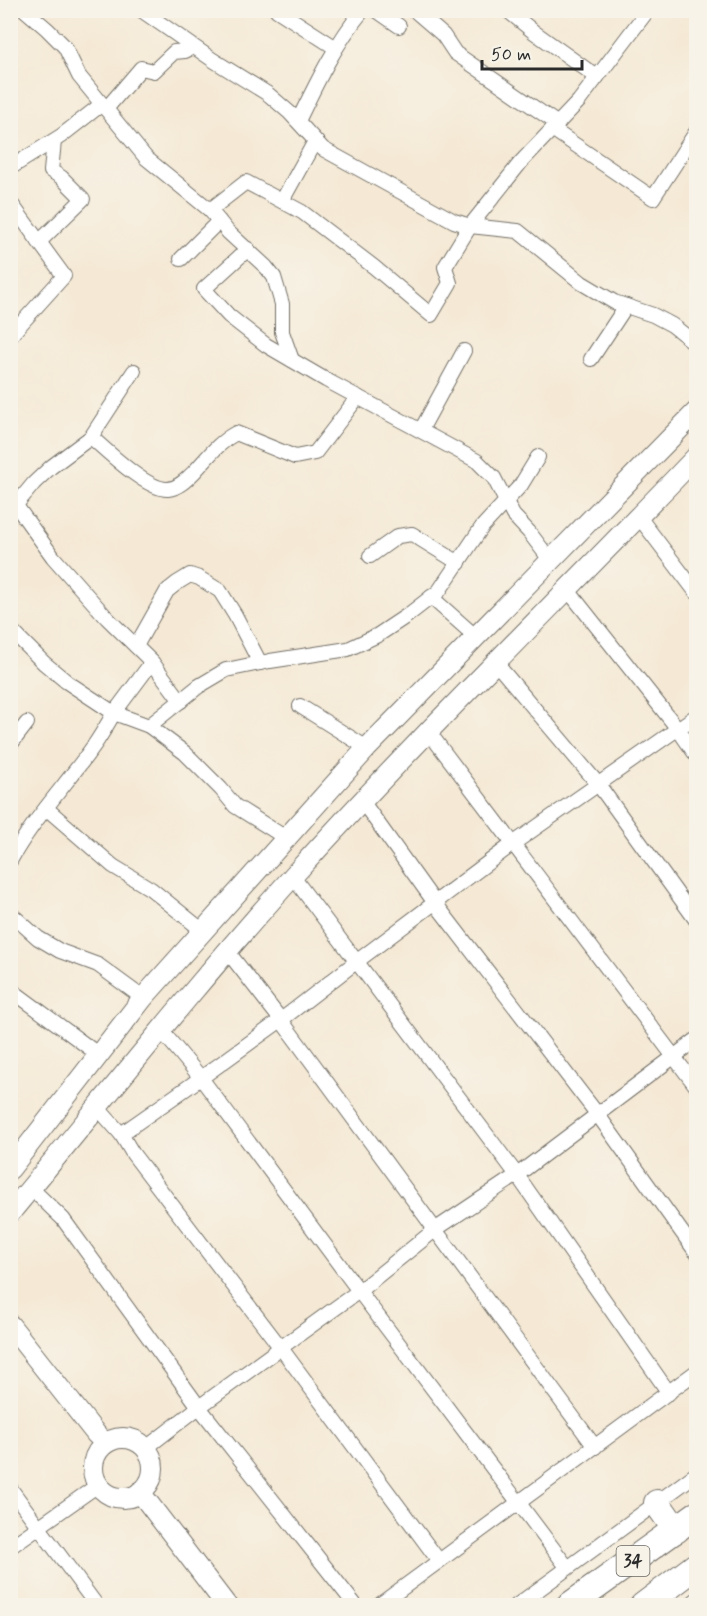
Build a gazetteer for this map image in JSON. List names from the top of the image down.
{
  "streets": {
    "highway": ["34"]
  },
  "scale_bar": "50 m"
}
